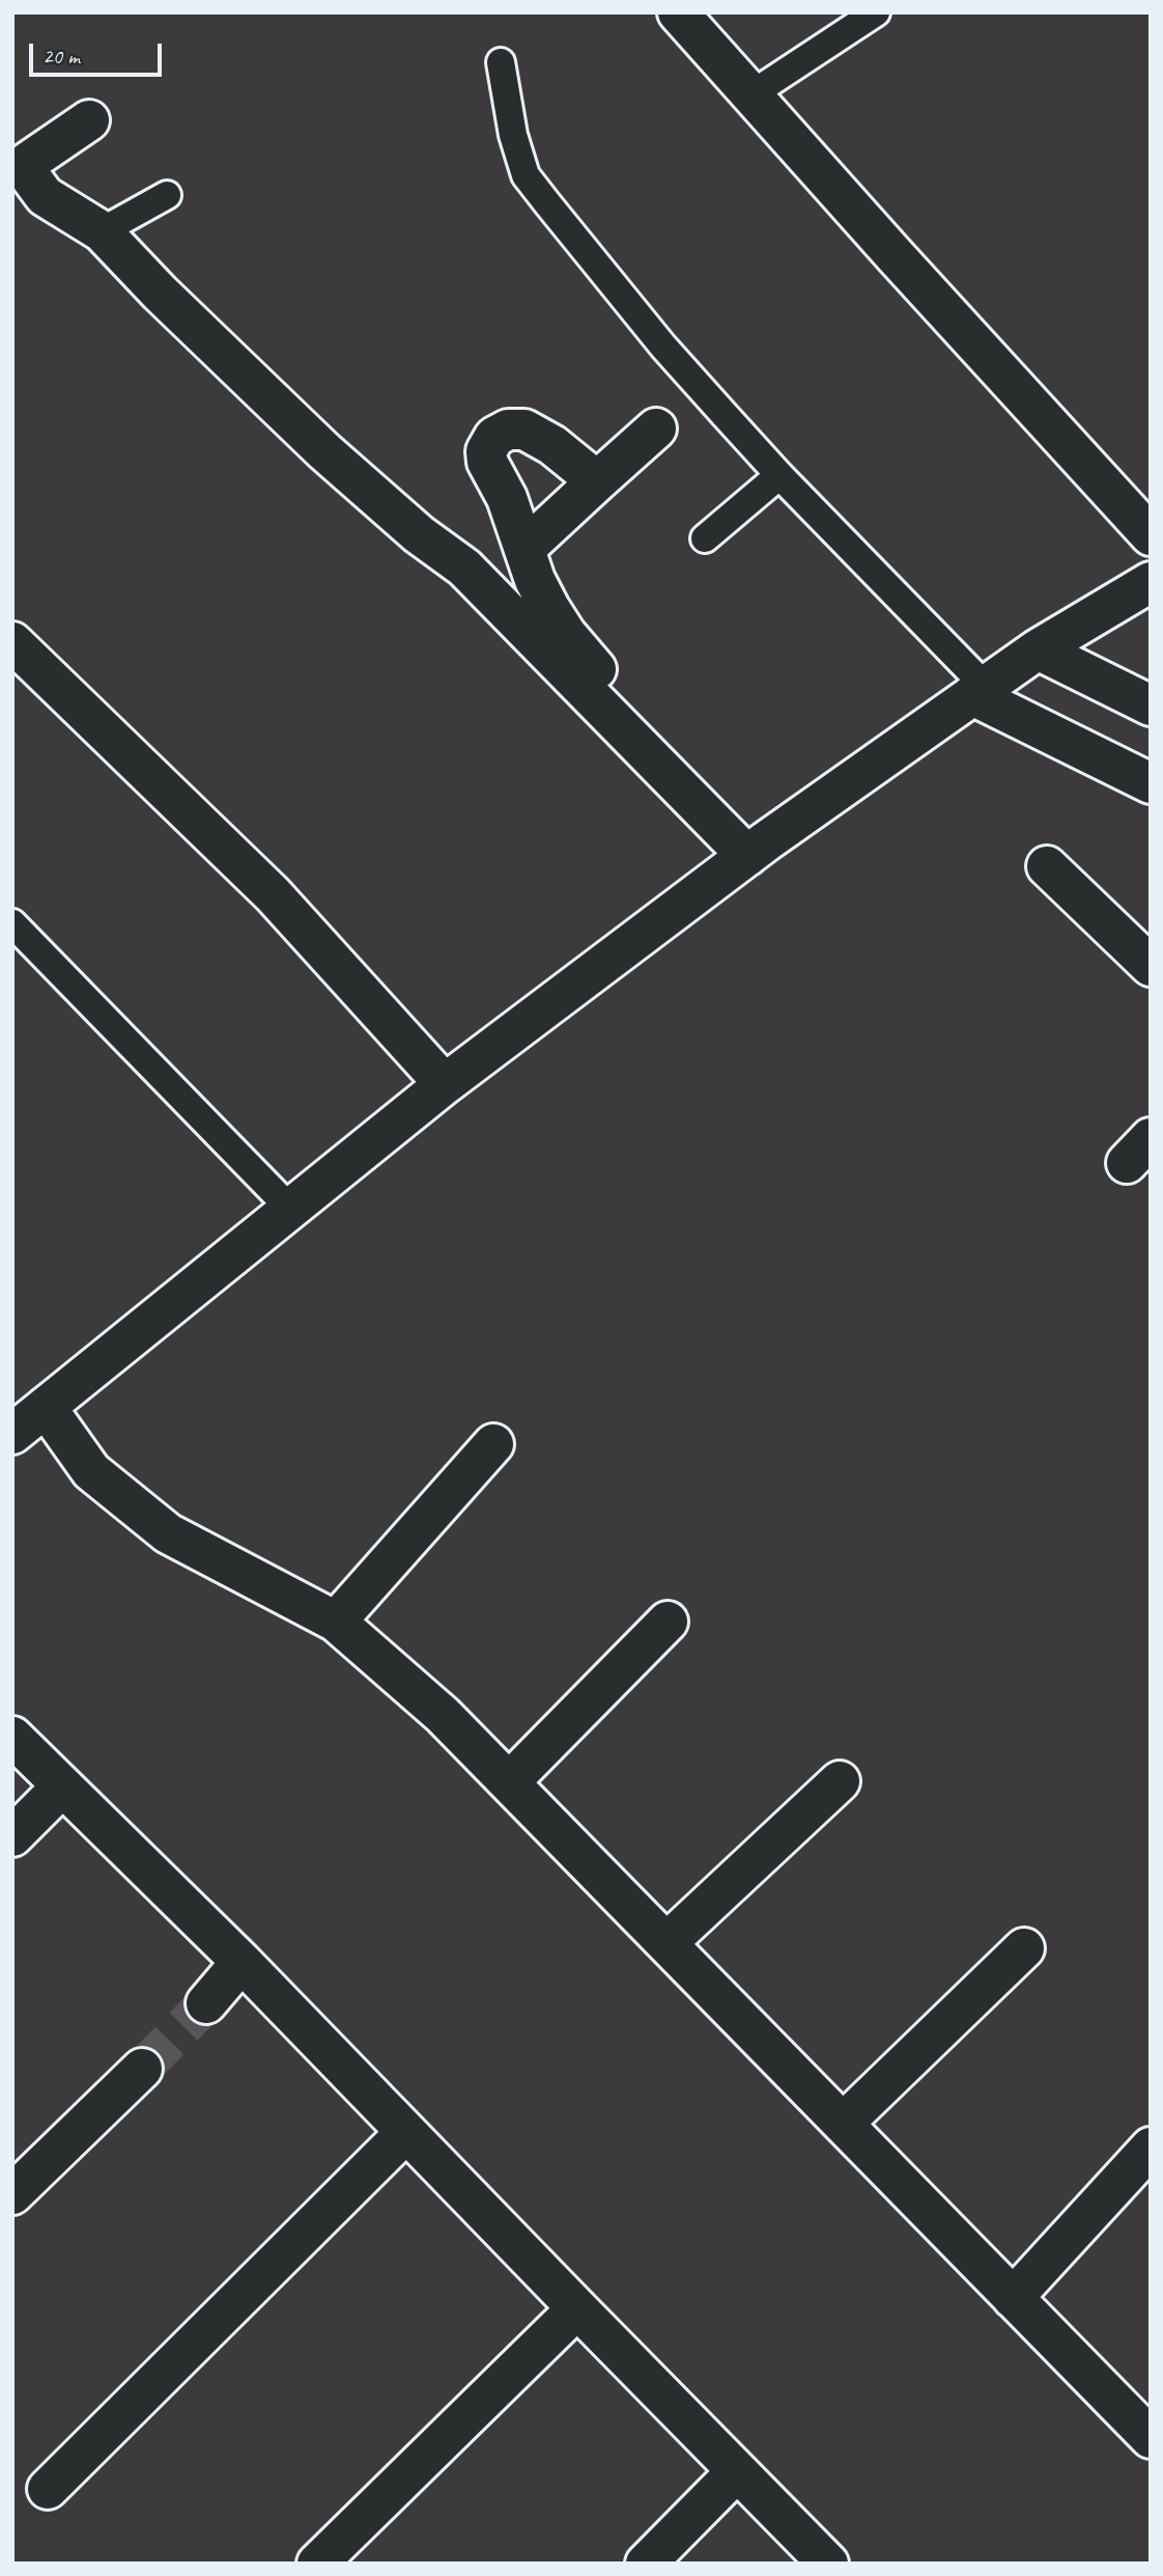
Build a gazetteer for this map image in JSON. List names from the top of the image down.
{
  "scale_bar": "20 m"
}
